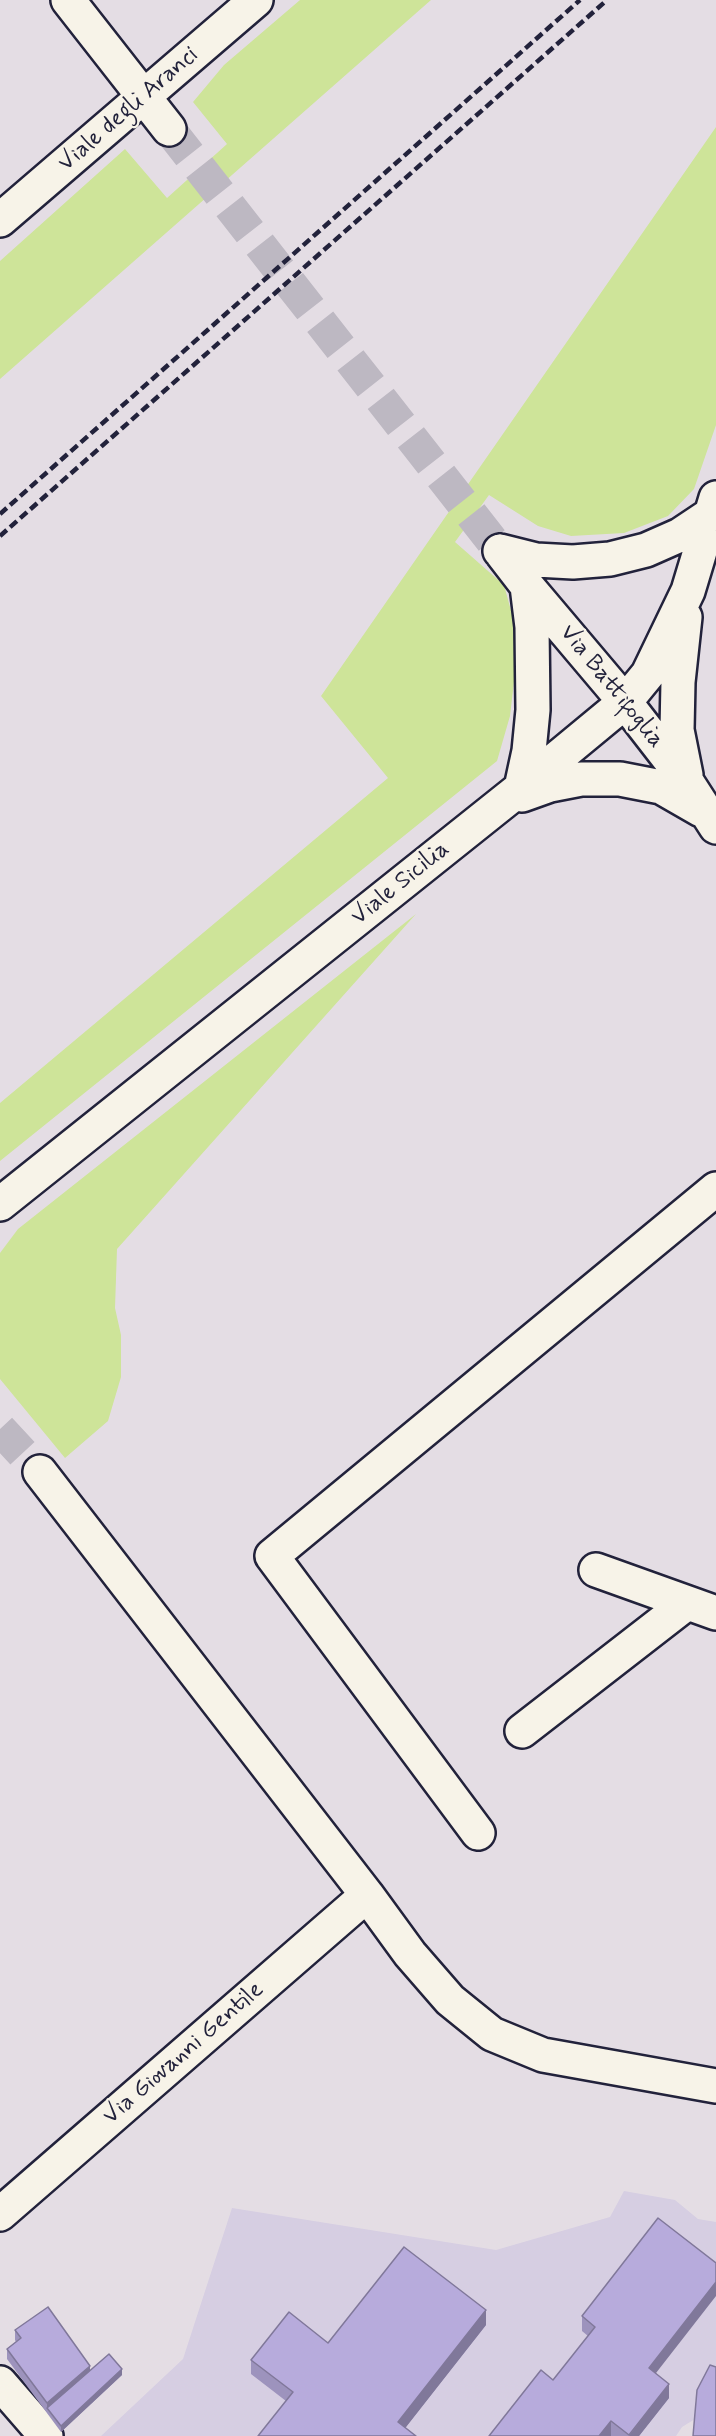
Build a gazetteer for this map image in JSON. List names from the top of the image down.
{
  "streets": {
    "street": [
      "Viale degli Aranci",
      "Via Battifoglia",
      "Viale Sicilia",
      "Via Giovanni Gentile"
    ]
  },
  "crossings": [
    ["Via Battifoglia", "Viale Sicilia"]
  ]
}
